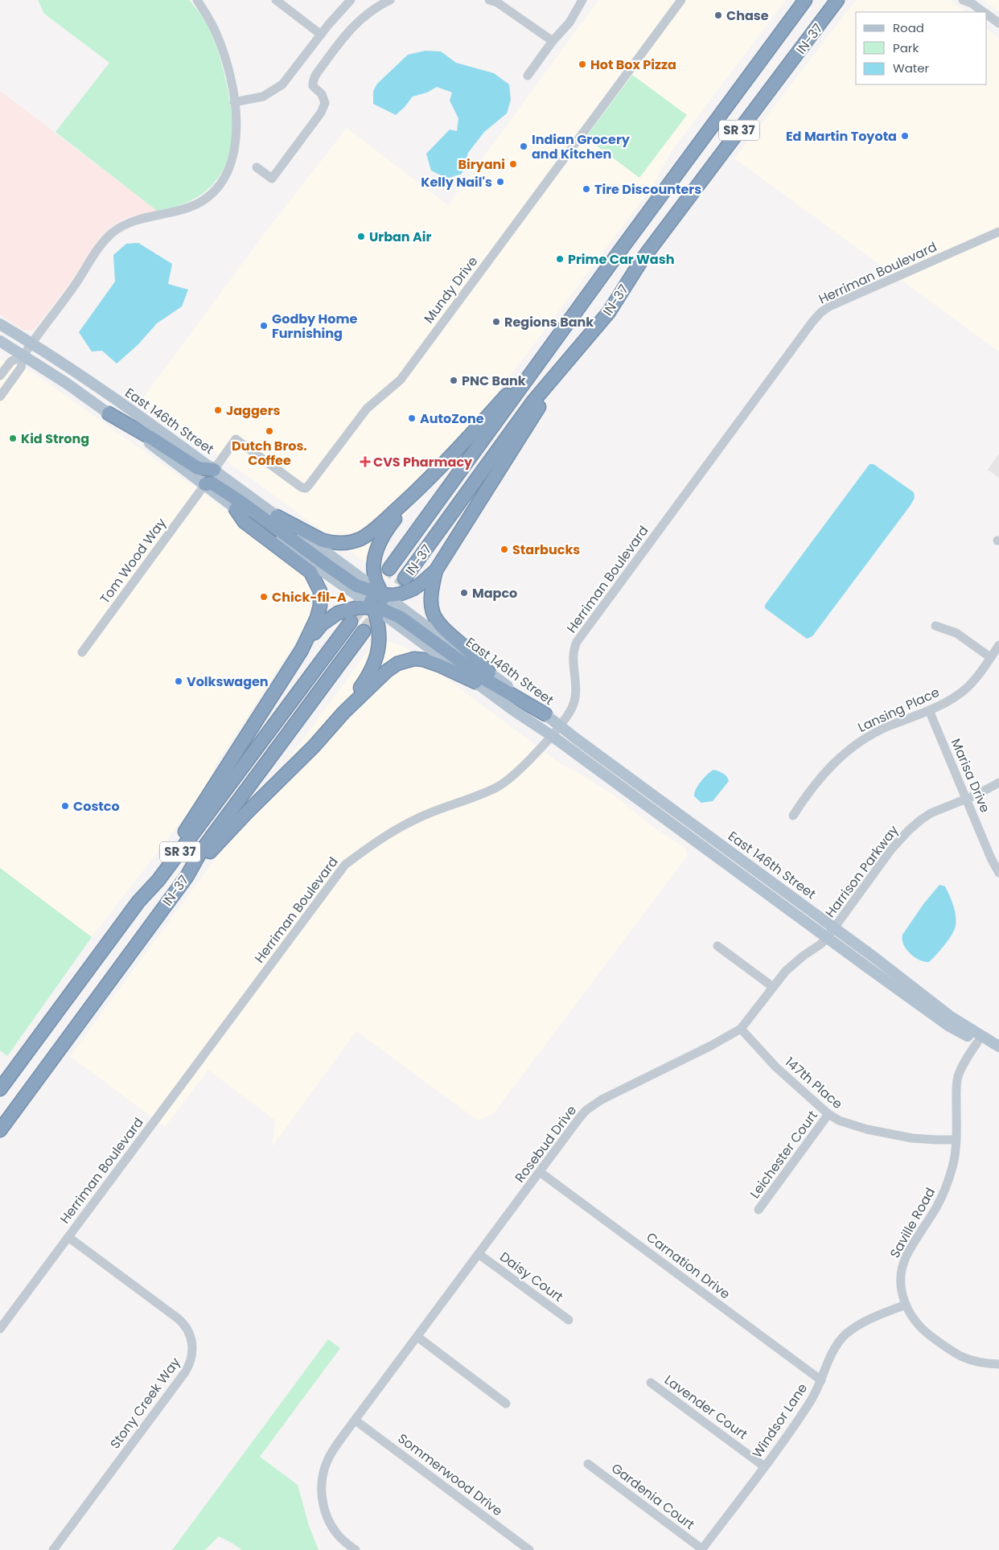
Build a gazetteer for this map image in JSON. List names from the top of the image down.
{
  "streets": {
    "highway": ["IN-37", "SR 37"],
    "main road": ["East 146th Street"],
    "street": [
      "Herriman Boulevard",
      "Mundy Drive",
      "Tom Wood Way",
      "Lansing Place",
      "Marisa Drive",
      "Harrison Parkway",
      "147th Place",
      "Rosebud Drive",
      "Leichester Court",
      "Saville Road",
      "Carnation Drive",
      "Daisy Court",
      "Stony Creek Way",
      "Lavender Court",
      "Windsor Lane",
      "Sommerwood Drive",
      "Gardenia Court"
    ]
  },
  "crossings": [
    ["Herriman Boulevard", "East 146th Street"],
    ["Herriman Boulevard", "Stony Creek Way"],
    ["Mundy Drive", "East 146th Street"],
    ["East 146th Street", "Harrison Parkway"],
    ["East 146th Street", "Rosebud Drive"],
    ["East 146th Street", "Saville Road"],
    ["Lansing Place", "Marisa Drive"],
    ["Marisa Drive", "Harrison Parkway"],
    ["Harrison Parkway", "Rosebud Drive"],
    ["147th Place", "Rosebud Drive"],
    ["147th Place", "Leichester Court"],
    ["147th Place", "Saville Road"],
    ["Rosebud Drive", "Carnation Drive"],
    ["Rosebud Drive", "Daisy Court"],
    ["Rosebud Drive", "Sommerwood Drive"],
    ["Saville Road", "Windsor Lane"],
    ["Carnation Drive", "Windsor Lane"],
    ["Lavender Court", "Windsor Lane"],
    ["Windsor Lane", "Gardenia Court"]
  ],
  "places": {
    "other": [
      "Chase",
      "Hot Box Pizza",
      "Ed Martin Toyota",
      "Indian Grocery and Kitchen",
      "Biryani",
      "Kelly Nail's",
      "Tire Discounters",
      "Urban Air",
      "Prime Car Wash",
      "Regions Bank",
      "Godby Home Furnishing",
      "PNC Bank",
      "Jaggers",
      "AutoZone",
      "Dutch Bros. Coffee",
      "Kid Strong",
      "Starbucks",
      "Mapco",
      "Chick-fil-A",
      "Volkswagen",
      "Costco"
    ],
    "health": ["CVS Pharmacy"]
  },
  "legend": ["Road", "Park", "Water"]
}
